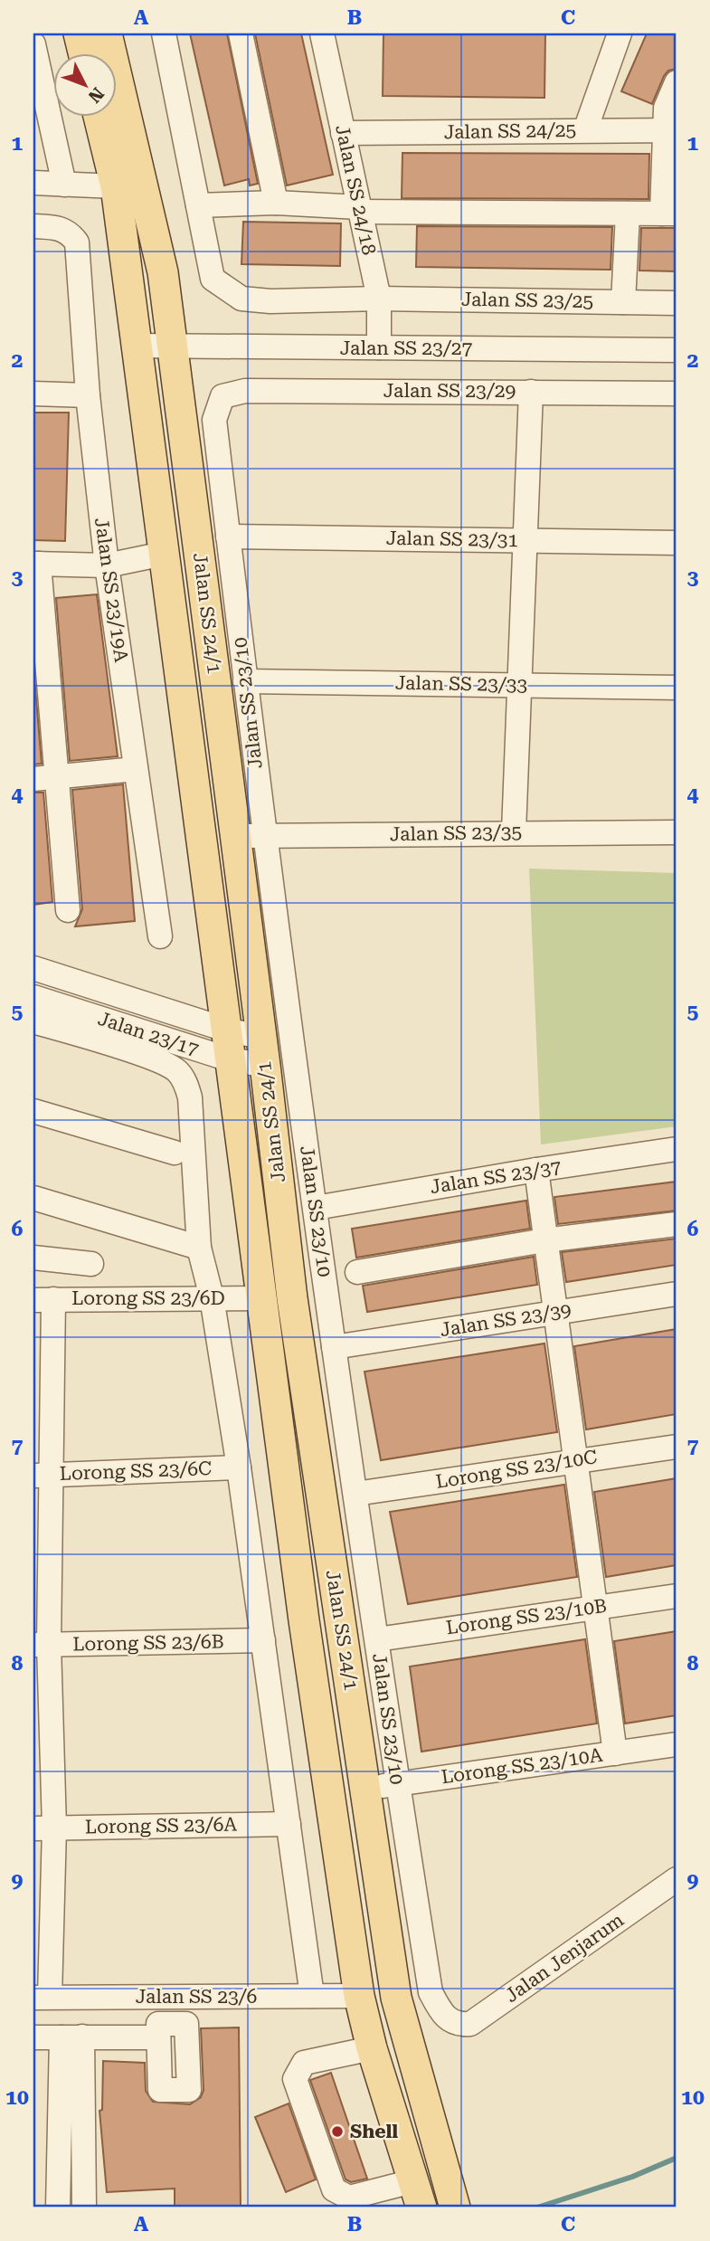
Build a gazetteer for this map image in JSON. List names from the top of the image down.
{
  "streets": {
    "main road": ["Jalan SS 24/1"],
    "street": [
      "Jalan SS 24/25",
      "Jalan SS 24/18",
      "Jalan SS 23/25",
      "Jalan SS 23/27",
      "Jalan SS 23/29",
      "Jalan SS 23/31",
      "Jalan SS 23/19A",
      "Jalan SS 23/33",
      "Jalan SS 23/10",
      "Jalan SS 23/35",
      "Jalan 23/17",
      "Jalan SS 23/37",
      "Lorong SS 23/6D",
      "Jalan SS 23/39",
      "Lorong SS 23/10C",
      "Lorong SS 23/6C",
      "Lorong SS 23/10B",
      "Lorong SS 23/6B",
      "Lorong SS 23/10A",
      "Lorong SS 23/6A",
      "Jalan Jenjarum",
      "Jalan SS 23/6"
    ]
  },
  "crossings": [
    ["Jalan SS 24/25", "Jalan SS 24/18"],
    ["Jalan SS 24/18", "Jalan SS 23/25"],
    ["Jalan SS 24/18", "Jalan SS 23/27"],
    ["Jalan SS 23/27", "Jalan SS 24/1"],
    ["Jalan SS 23/29", "Jalan SS 23/10"],
    ["Jalan SS 23/31", "Jalan SS 23/10"],
    ["Jalan SS 24/1", "Jalan SS 23/10"],
    ["Jalan SS 24/1", "Jalan SS 23/35"],
    ["Jalan SS 24/1", "Jalan 23/17"],
    ["Jalan SS 24/1", "Lorong SS 23/6D"],
    ["Jalan SS 24/1", "Lorong SS 23/10A"],
    ["Jalan SS 24/1", "Jalan SS 23/6"],
    ["Jalan SS 23/33", "Jalan SS 23/10"],
    ["Jalan SS 23/10", "Jalan SS 23/35"],
    ["Jalan SS 23/10", "Jalan SS 23/37"],
    ["Jalan SS 23/10", "Jalan SS 23/39"],
    ["Jalan SS 23/10", "Lorong SS 23/10C"],
    ["Jalan SS 23/10", "Lorong SS 23/10B"],
    ["Jalan SS 23/10", "Lorong SS 23/10A"],
    ["Jalan SS 23/10", "Jalan Jenjarum"]
  ],
  "places": ["Shell"],
  "north": "bottom right",
  "grid": {
    "columns": ["A", "B", "C"],
    "rows": [
      "1",
      "2",
      "3",
      "4",
      "5",
      "6",
      "7",
      "8",
      "9",
      "10"
    ]
  }
}
